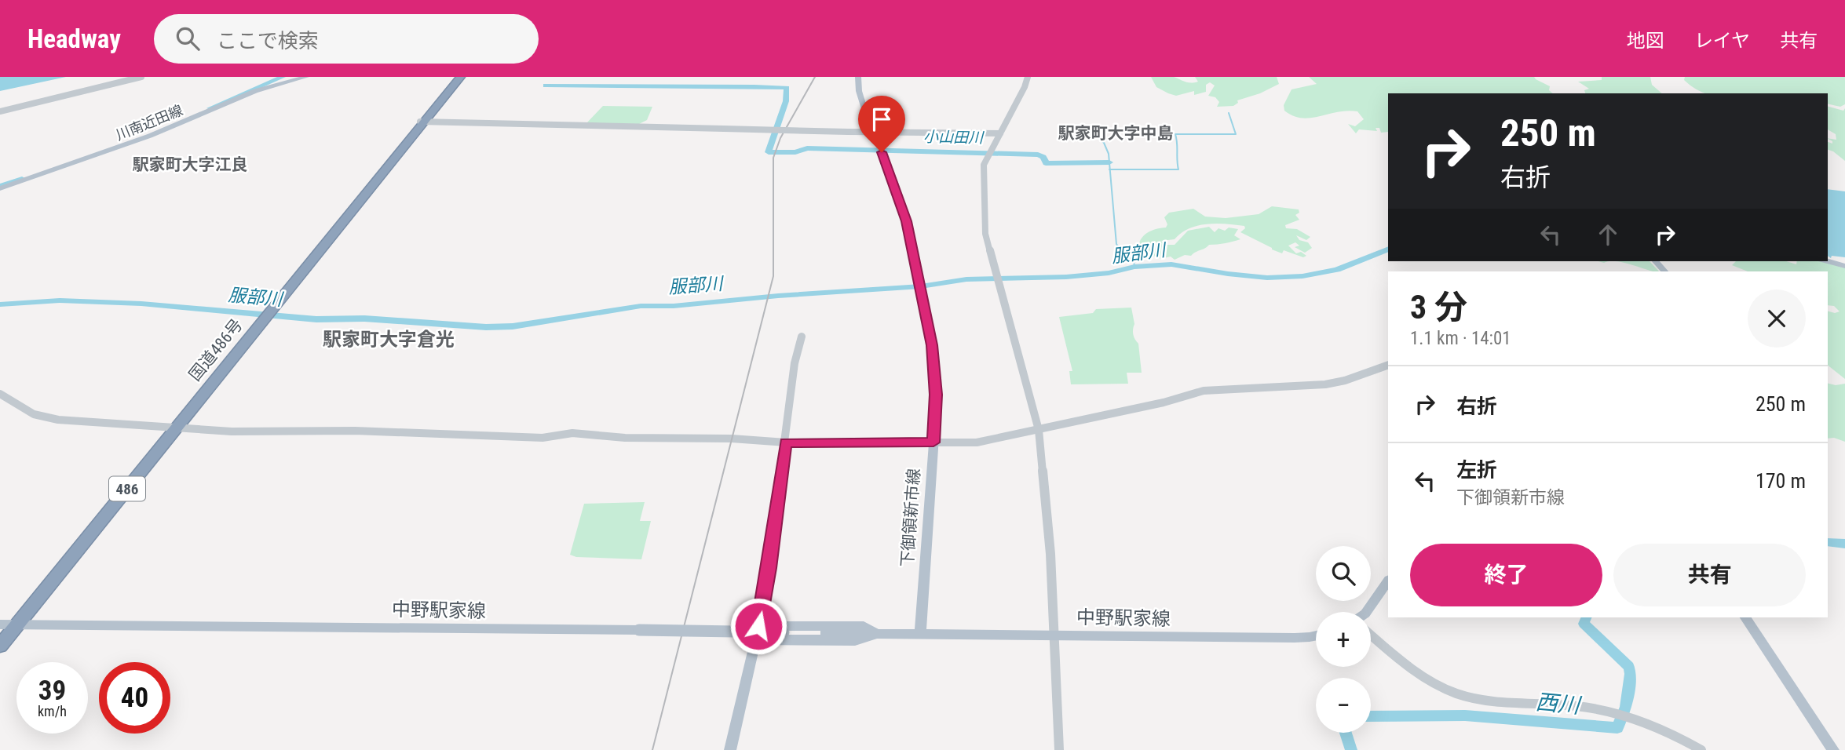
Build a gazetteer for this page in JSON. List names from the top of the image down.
{
  "streets": {
    "highway": ["国道486号", "486"],
    "main road": ["川南近田線", "下御領新市線", "中野駅家線"]
  },
  "crossings": [
    ["国道486号", "中野駅家線"],
    ["下御領新市線", "中野駅家線"]
  ],
  "districts": ["駅家町大字中島", "駅家町大字江良", "駅家町大字倉光"],
  "water": ["小山田川", "服部川", "西川"],
  "page": {
    "header": "Headway",
    "search": "ここで検索",
    "nav": ["地図", "レイヤ", "共有"],
    "turn": ["250 m", "右折"],
    "heading": ["3 分", "1.1 km · 14:01"],
    "list": [
      {
        "name": "右折",
        "value": "250 m"
      },
      {
        "name": "左折",
        "note": "下御領新市線",
        "value": "170 m"
      }
    ],
    "buttons": ["終了", "共有"],
    "map_buttons": ["+", "−"],
    "speed": "39 km/h",
    "limit": "40"
  }
}
